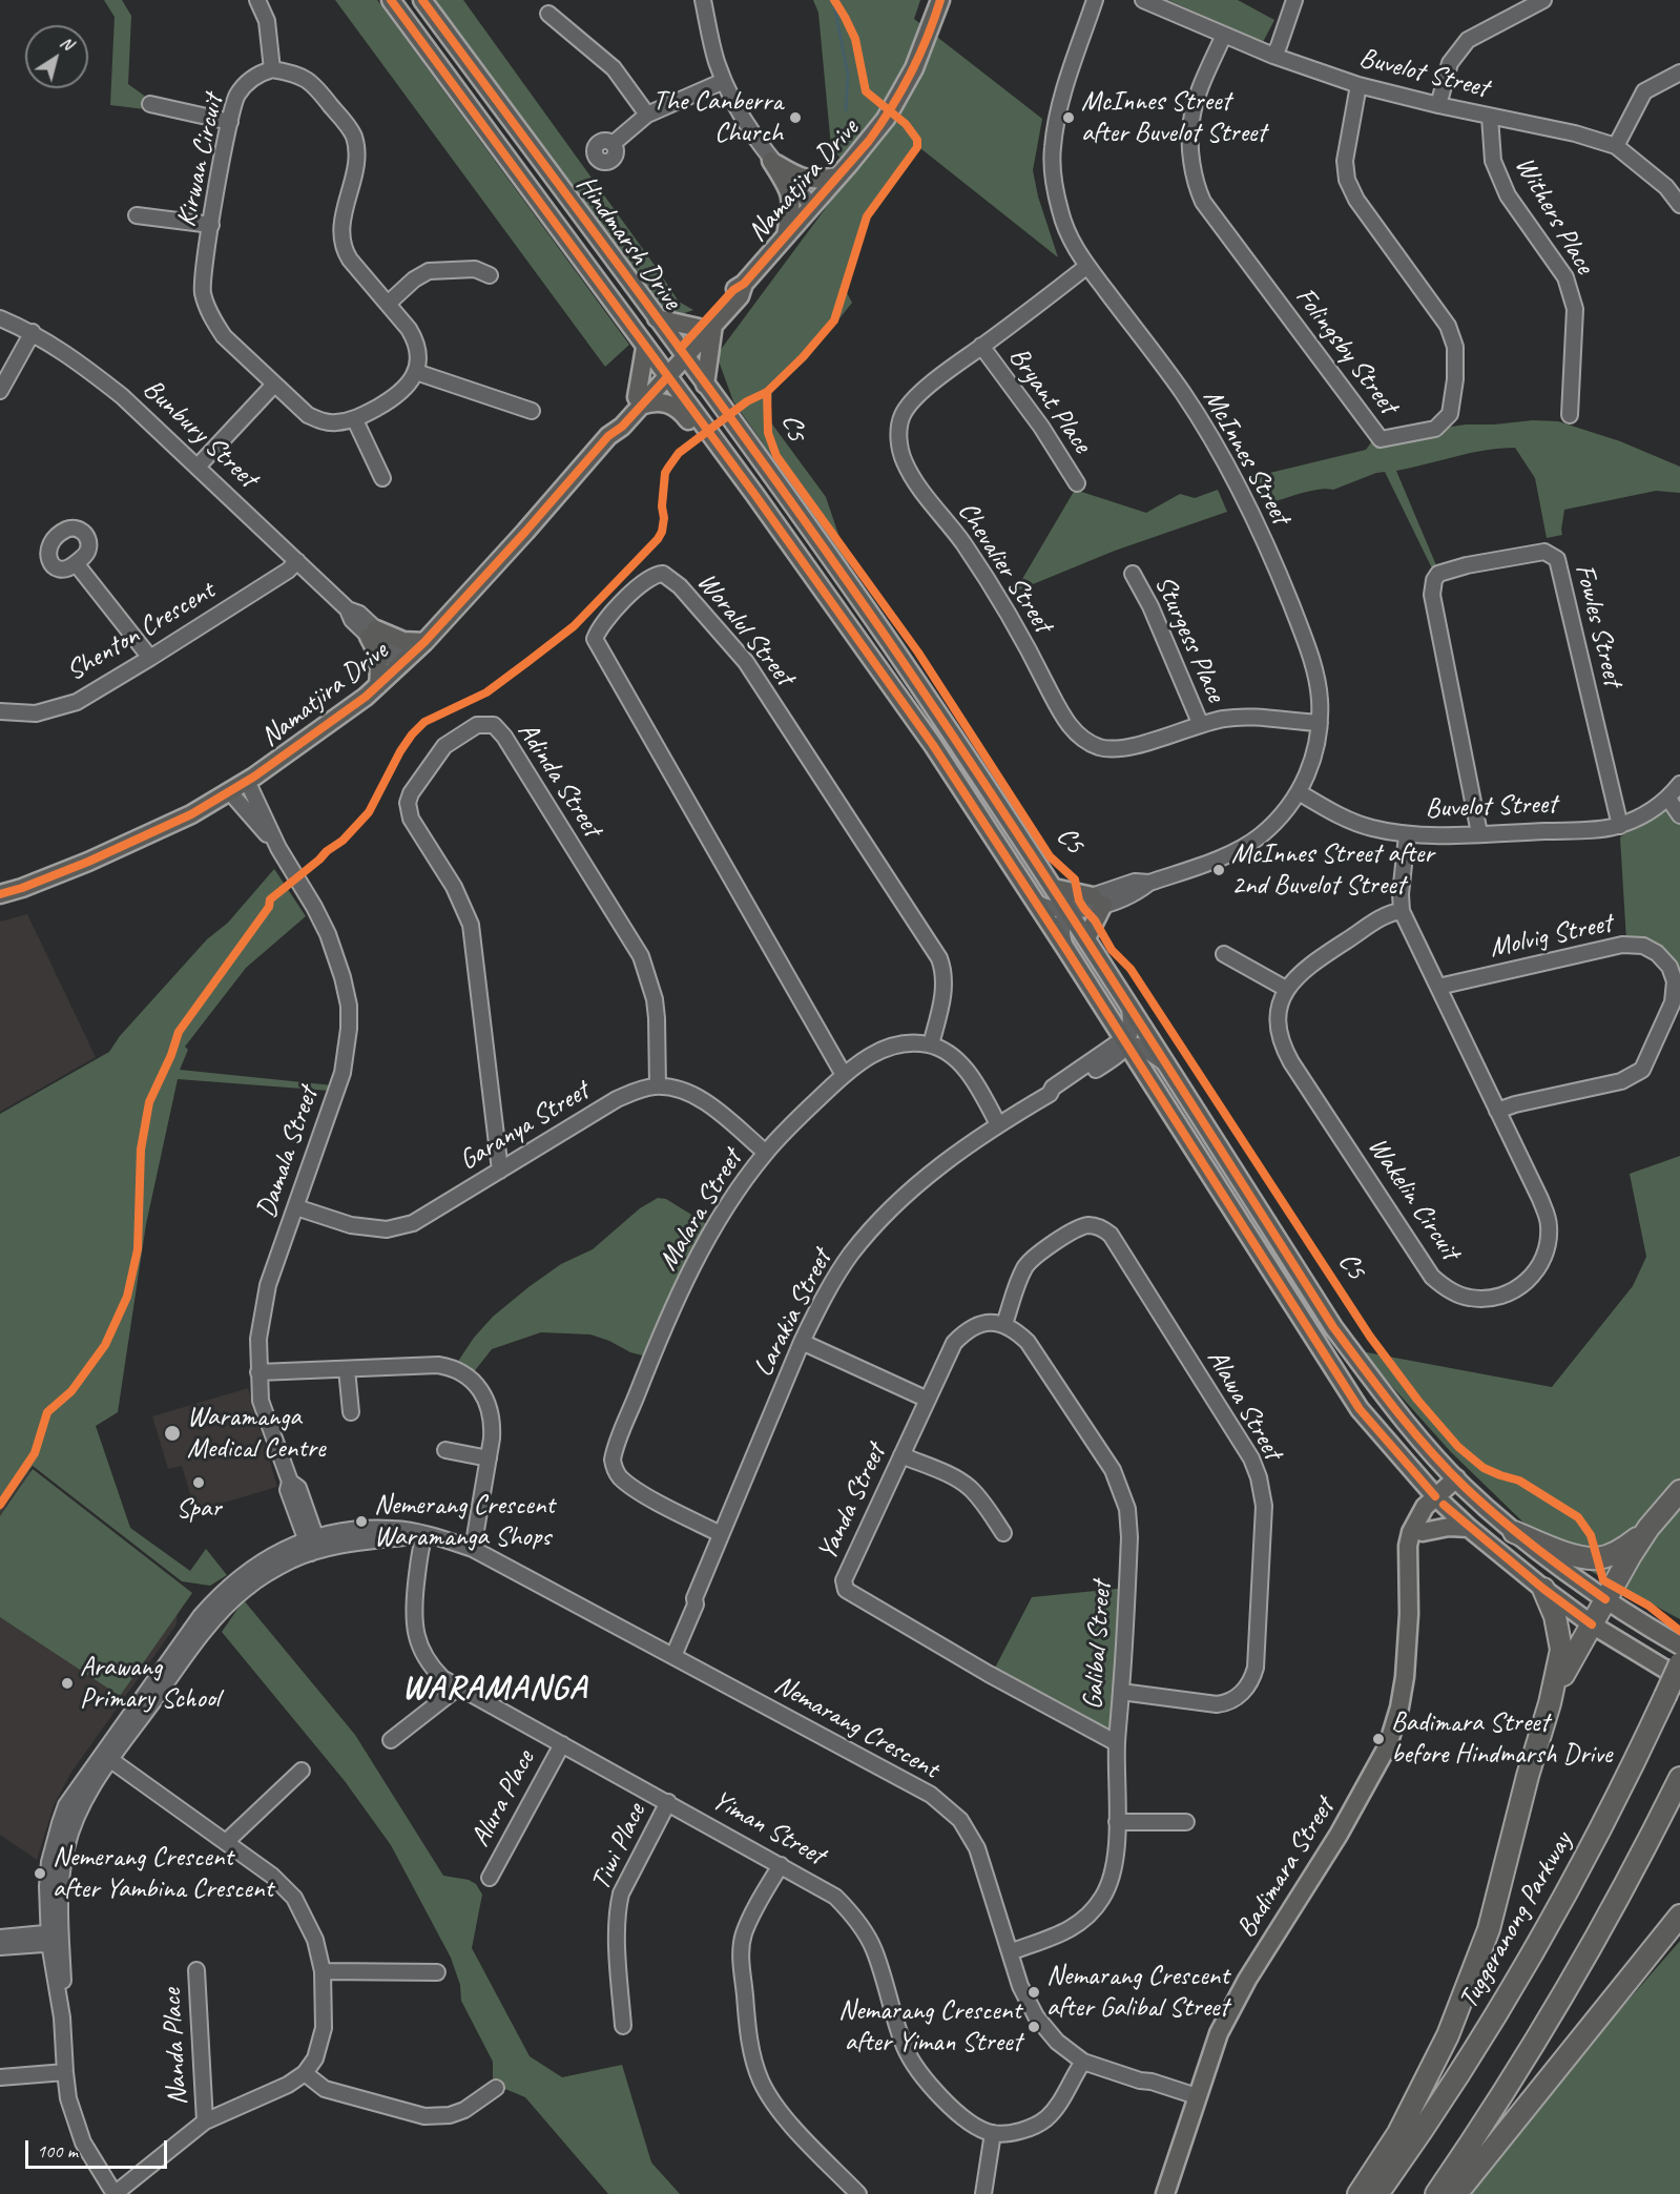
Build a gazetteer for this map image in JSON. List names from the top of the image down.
{
  "streets": {
    "highway": ["Tuggeranong Parkway"],
    "main road": ["Namatjira Drive", "Hindmarsh Drive", "Badimara Street"],
    "street": [
      "Buvelot Street",
      "Kirwan Circuit",
      "Withers Place",
      "Folingsby Street",
      "Bryant Place",
      "Bunbury Street",
      "McInnes Street",
      "Chevalier Street",
      "Fowles Street",
      "Woralul Street",
      "Shenton Crescent",
      "Sturgess Place",
      "Adinda Street",
      "Molvig Street",
      "Garanya Street",
      "Damala Street",
      "Wakelin Circuit",
      "Malara Street",
      "Larakia Street",
      "Alawa Street",
      "Yanda Street",
      "Galibal Street",
      "Nemarang Crescent",
      "Alura Place",
      "Yiman Street",
      "Tiwi Place",
      "Nanda Place"
    ],
    "cycle path": ["C5"]
  },
  "crossings": [
    ["Buvelot Street", "Withers Place"],
    ["Buvelot Street", "Folingsby Street"],
    ["Buvelot Street", "McInnes Street"],
    ["Buvelot Street", "Fowles Street"],
    ["Buvelot Street", "Wakelin Circuit"],
    ["Namatjira Drive", "Hindmarsh Drive"],
    ["Namatjira Drive", "Bunbury Street"],
    ["Namatjira Drive", "Damala Street"],
    ["Hindmarsh Drive", "McInnes Street"],
    ["Hindmarsh Drive", "Larakia Street"],
    ["Hindmarsh Drive", "Badimara Street"],
    ["Bryant Place", "Chevalier Street"],
    ["Bunbury Street", "Shenton Crescent"],
    ["McInnes Street", "Chevalier Street"],
    ["Chevalier Street", "Sturgess Place"],
    ["Woralul Street", "Malara Street"],
    ["Adinda Street", "Garanya Street"],
    ["Molvig Street", "Wakelin Circuit"],
    ["Garanya Street", "Damala Street"],
    ["Garanya Street", "Malara Street"],
    ["Damala Street", "Nemarang Crescent"],
    ["Malara Street", "Larakia Street"],
    ["Larakia Street", "Nemarang Crescent"],
    ["Alawa Street", "Yanda Street"],
    ["Alawa Street", "Galibal Street"],
    ["Yanda Street", "Galibal Street"],
    ["Galibal Street", "Nemarang Crescent"],
    ["Nemarang Crescent", "Yiman Street"],
    ["Nemarang Crescent", "Badimara Street"],
    ["Alura Place", "Yiman Street"],
    ["Yiman Street", "Tiwi Place"]
  ],
  "districts": ["WARAMANGA"],
  "places": [
    "The Canberra Church",
    "McInnes Street after Buvelot Street",
    "McInnes Street after 2nd Buvelot Street",
    "Waramanga Medical Centre",
    "Spar",
    "Nemerang Crescent Waramanga Shops",
    "Arawang Primary School",
    "Badimara Street before Hindmarsh Drive",
    "Nemerang Crescent after Yambina Crescent",
    "Nemarang Crescent after Galibal Street",
    "Nemarang Crescent after Yiman Street"
  ],
  "scale_bar": "100 m",
  "north": "top right"
}
